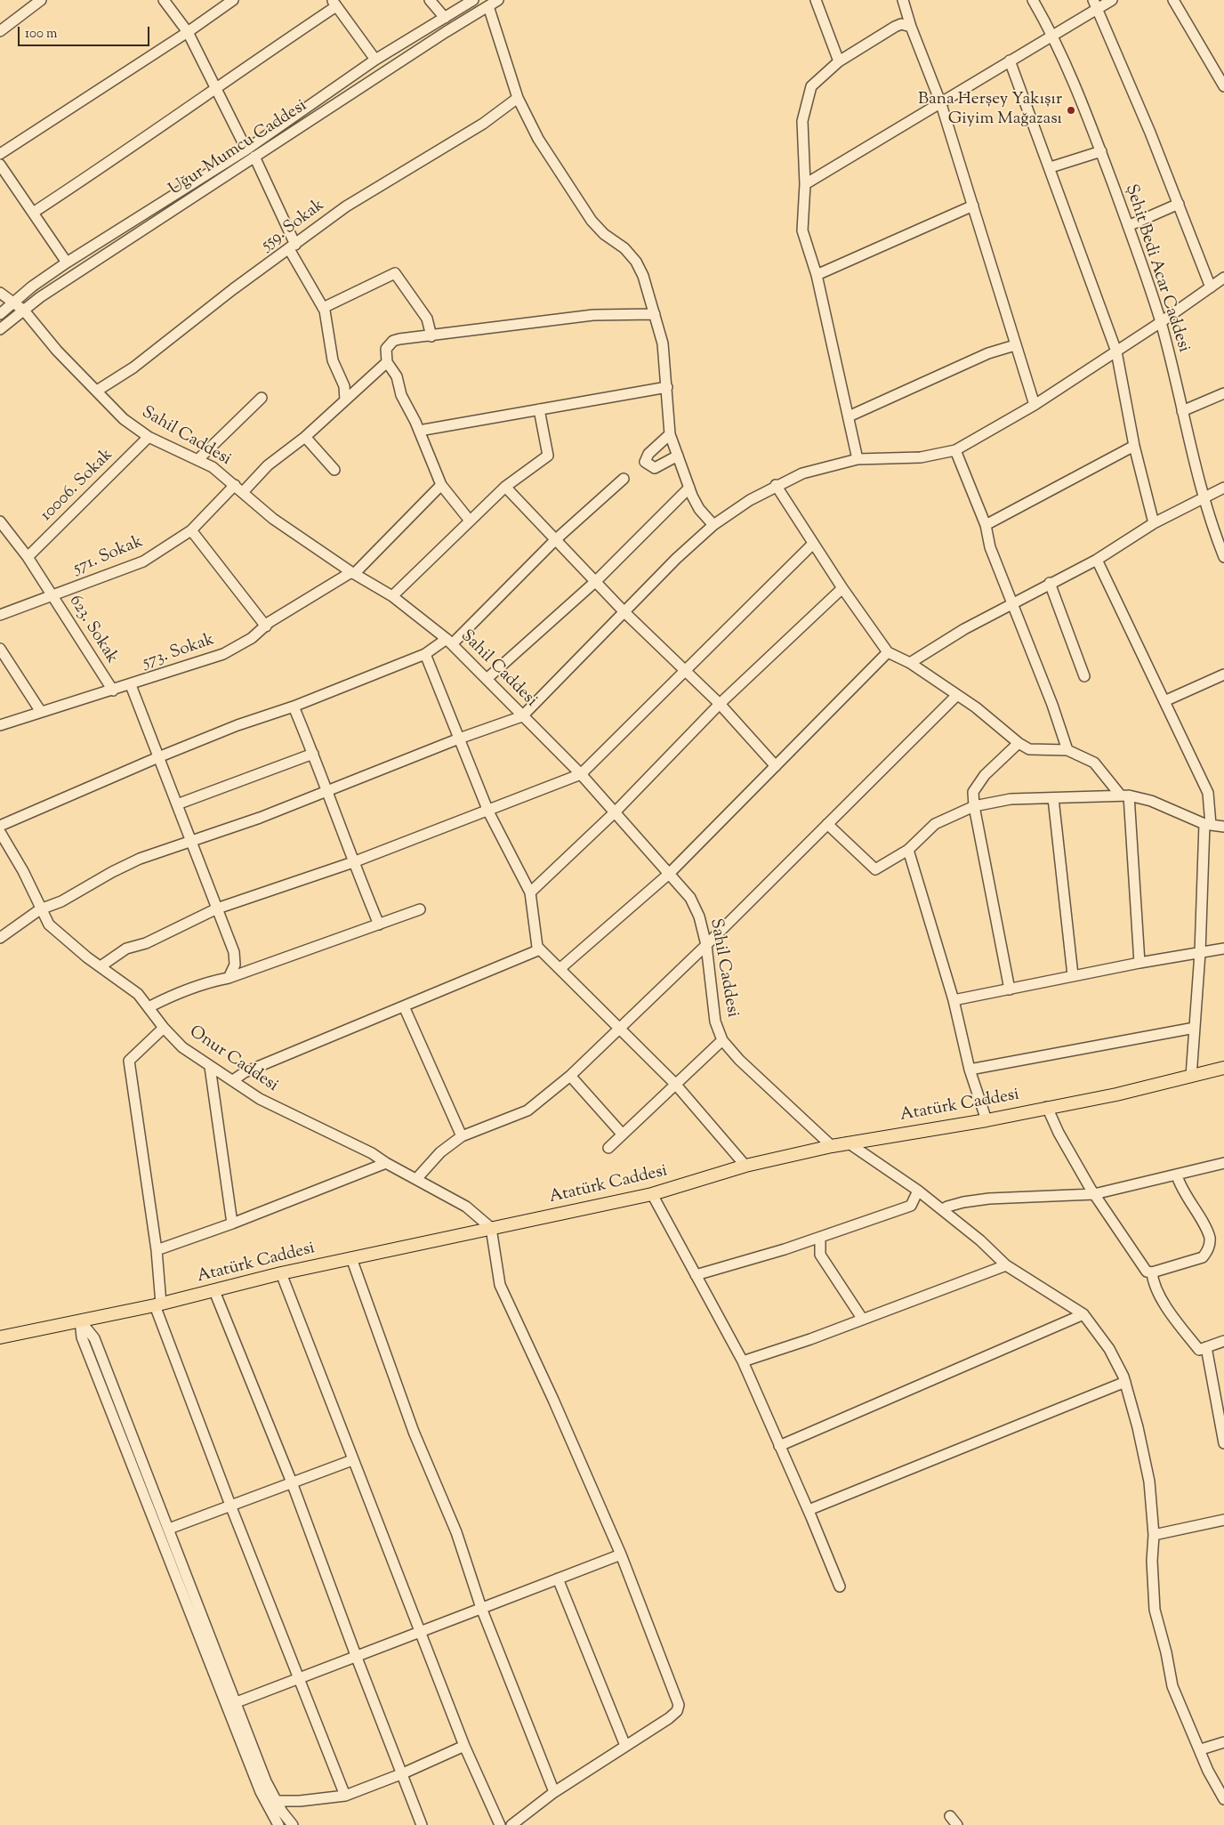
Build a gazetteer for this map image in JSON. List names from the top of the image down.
{
  "streets": {
    "main road": ["Atatürk Caddesi"],
    "street": [
      "Uğur Mumcu Caddesi",
      "559. Sokak",
      "Şehit Bedi Acar Caddesi",
      "Sahil Caddesi",
      "10006. Sokak",
      "571. Sokak",
      "623. Sokak",
      "573. Sokak",
      "Onur Caddesi"
    ]
  },
  "crossings": [
    ["Uğur Mumcu Caddesi", "Sahil Caddesi"],
    ["559. Sokak", "Sahil Caddesi"],
    ["Sahil Caddesi", "10006. Sokak"],
    ["Sahil Caddesi", "571. Sokak"],
    ["Sahil Caddesi", "573. Sokak"],
    ["Sahil Caddesi", "Atatürk Caddesi"],
    ["10006. Sokak", "623. Sokak"],
    ["571. Sokak", "623. Sokak"],
    ["623. Sokak", "573. Sokak"],
    ["Onur Caddesi", "Atatürk Caddesi"]
  ],
  "places": ["Bana Herşey Yakışır Giyim Mağazası"],
  "scale_bar": "100 m"
}
